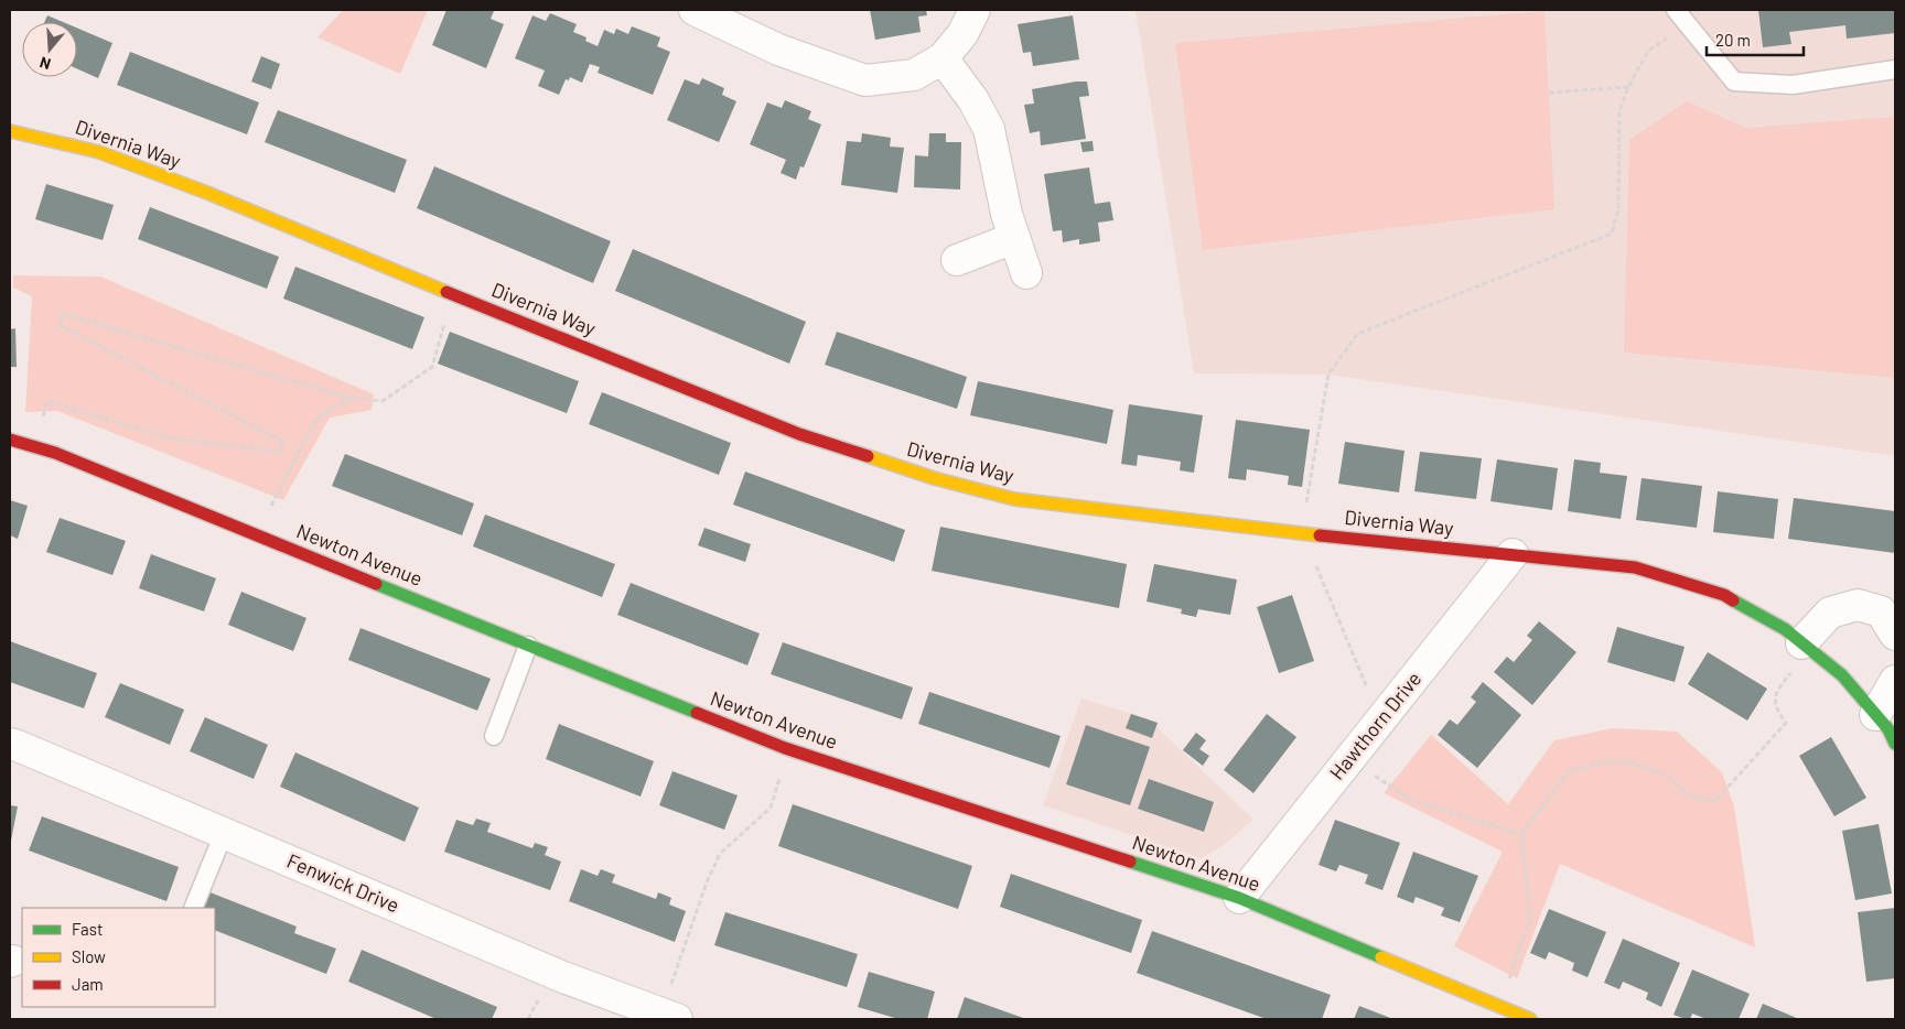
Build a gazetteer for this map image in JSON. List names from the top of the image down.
{
  "streets": {
    "street": [
      "Divernia Way",
      "Newton Avenue",
      "Hawthorn Drive",
      "Fenwick Drive"
    ]
  },
  "crossings": [
    ["Divernia Way", "Hawthorn Drive"],
    ["Newton Avenue", "Hawthorn Drive"]
  ],
  "legend": ["Fast", "Slow", "Jam"],
  "scale_bar": "20 m",
  "north": "bottom"
}
